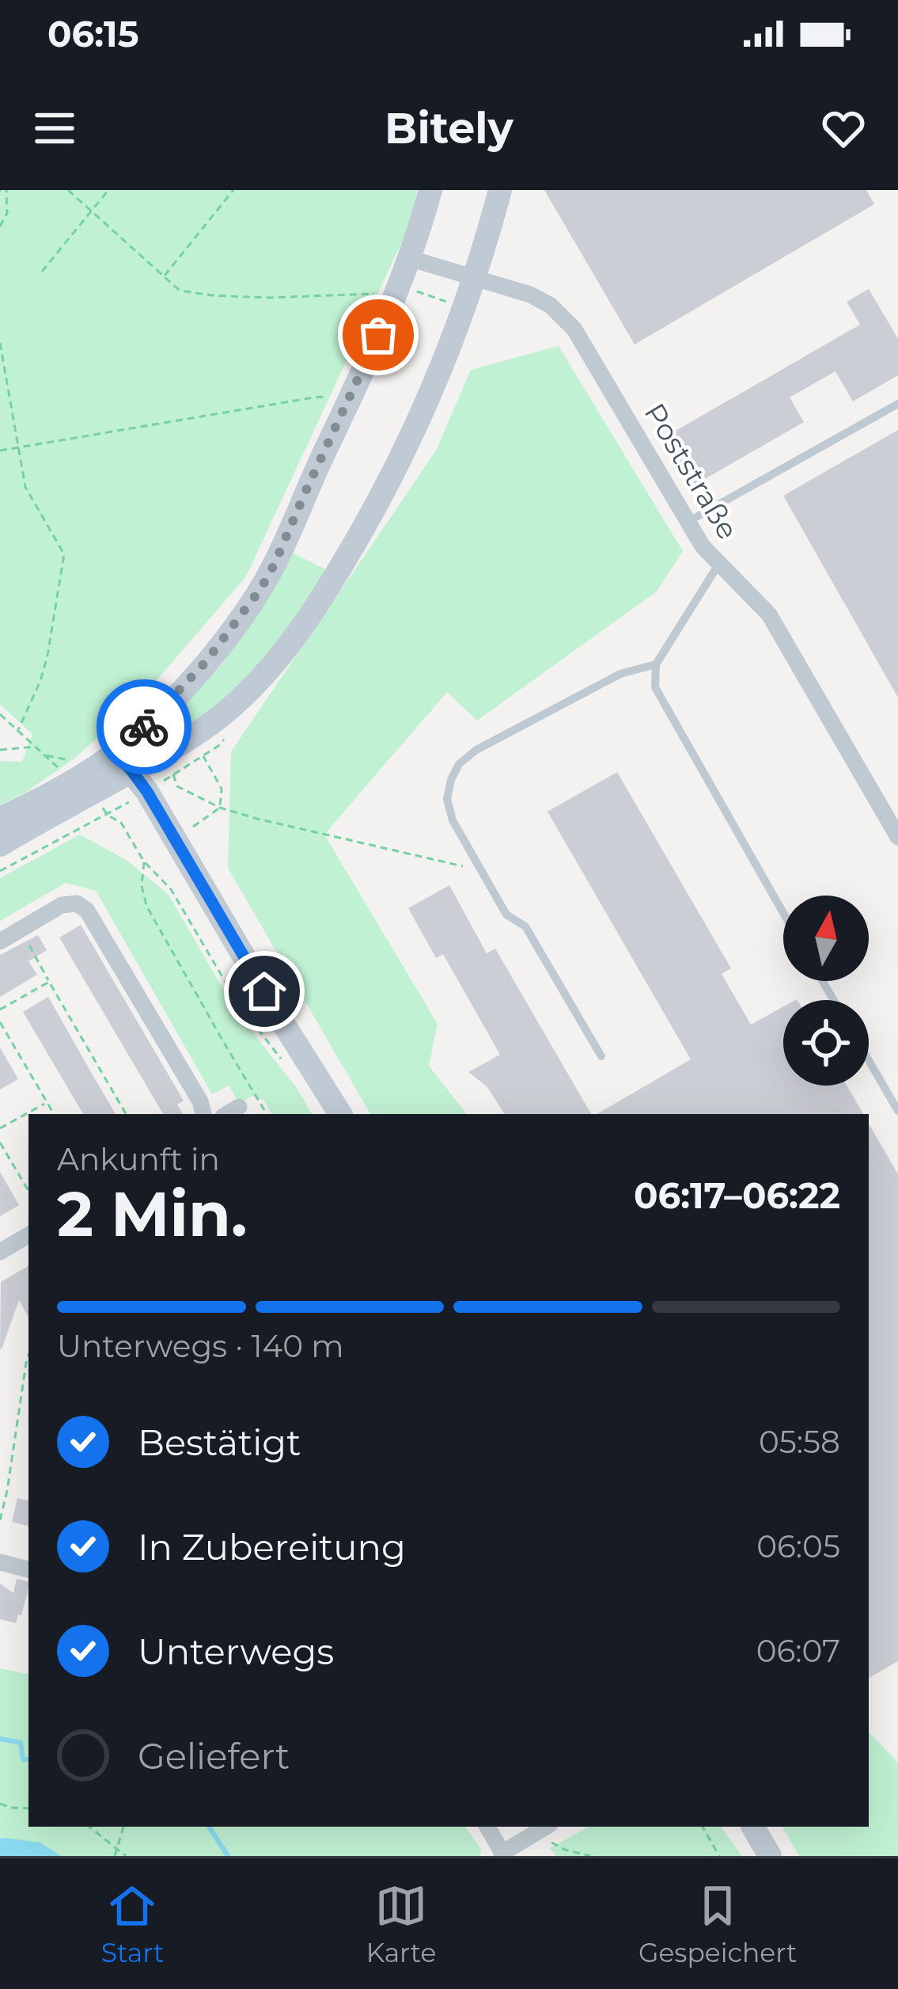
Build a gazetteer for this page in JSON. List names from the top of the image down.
{
  "streets": {
    "street": ["Poststraße"]
  },
  "north": "top",
  "page": {
    "status": "06:15",
    "header": "Bitely",
    "heading": ["2 Min.", "Ankunft in", "06:17–06:22"],
    "bar": "Unterwegs · 140 m",
    "list": [
      ["Bestätigt", "05:58"],
      ["In Zubereitung", "06:05"],
      ["Unterwegs", "06:07"],
      "Geliefert"
    ],
    "tabs": ["Start", "Karte", "Gespeichert"]
  }
}
